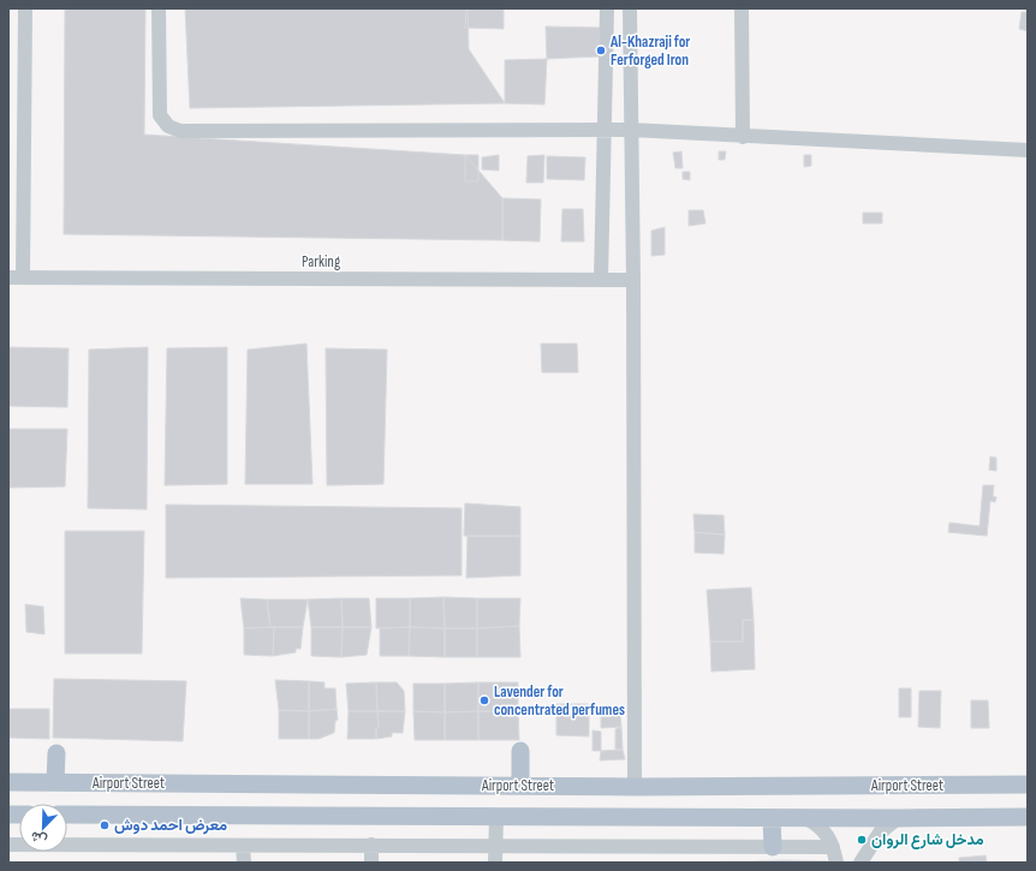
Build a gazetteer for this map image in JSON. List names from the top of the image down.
{
  "streets": {
    "main road": ["Airport Street"],
    "street": ["Parking"]
  },
  "places": [
    "Al-Khazraji for Ferforged Iron",
    "Lavender for concentrated perfumes",
    "معرض احمد دوش",
    "مدخل شارع الروان"
  ],
  "north": "bottom left"
}
